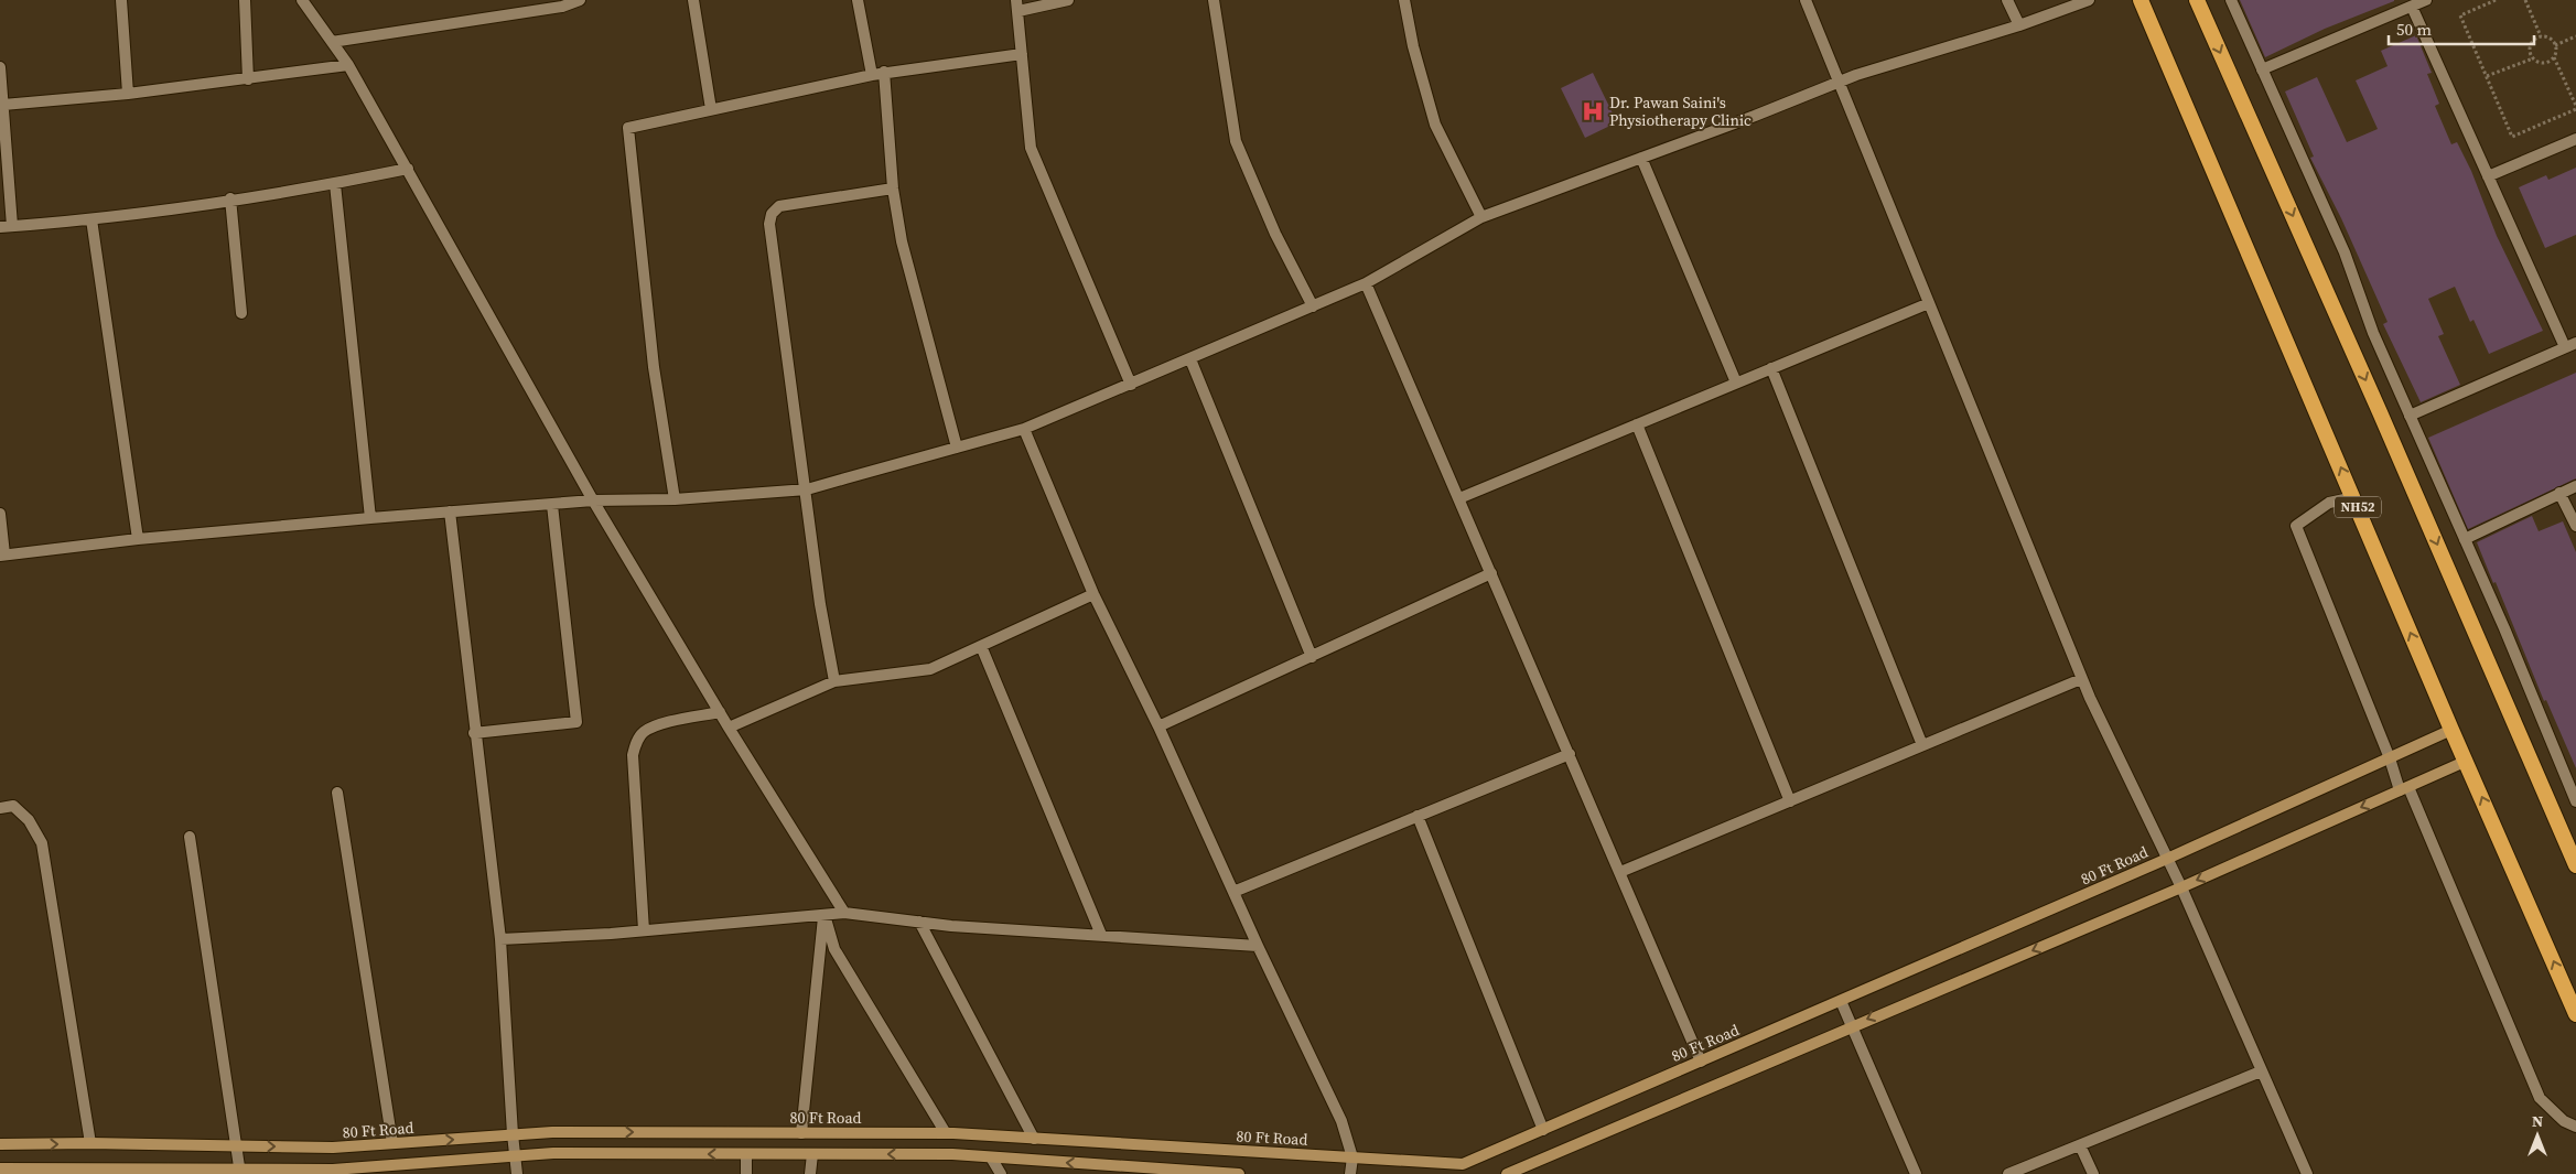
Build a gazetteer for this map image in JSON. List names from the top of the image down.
{
  "streets": {
    "highway": ["NH52"],
    "main road": ["80 Ft Road"]
  },
  "crossings": [
    ["NH52", "80 Ft Road"]
  ],
  "places": {
    "hospital": ["Dr. Pawan Saini's Physiotherapy Clinic"]
  },
  "scale_bar": "50 m",
  "north": "top"
}
